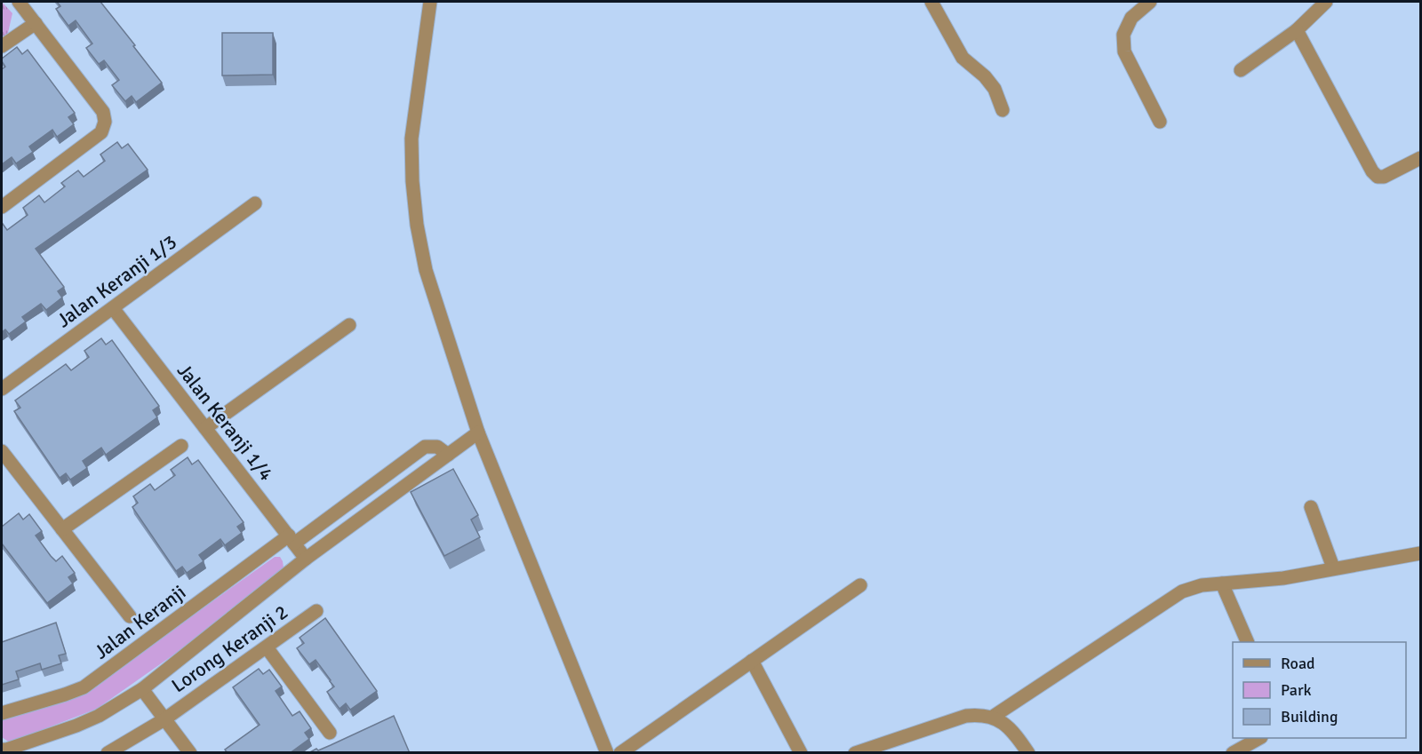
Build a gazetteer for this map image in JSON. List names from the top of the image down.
{
  "streets": {
    "street": [
      "Jalan Keranji 1/3",
      "Jalan Keranji 1/4",
      "Jalan Keranji",
      "Lorong Keranji 2"
    ]
  },
  "crossings": [
    ["Jalan Keranji 1/3", "Jalan Keranji 1/4"],
    ["Jalan Keranji 1/4", "Jalan Keranji"]
  ],
  "legend": ["Road", "Park", "Building"]
}
